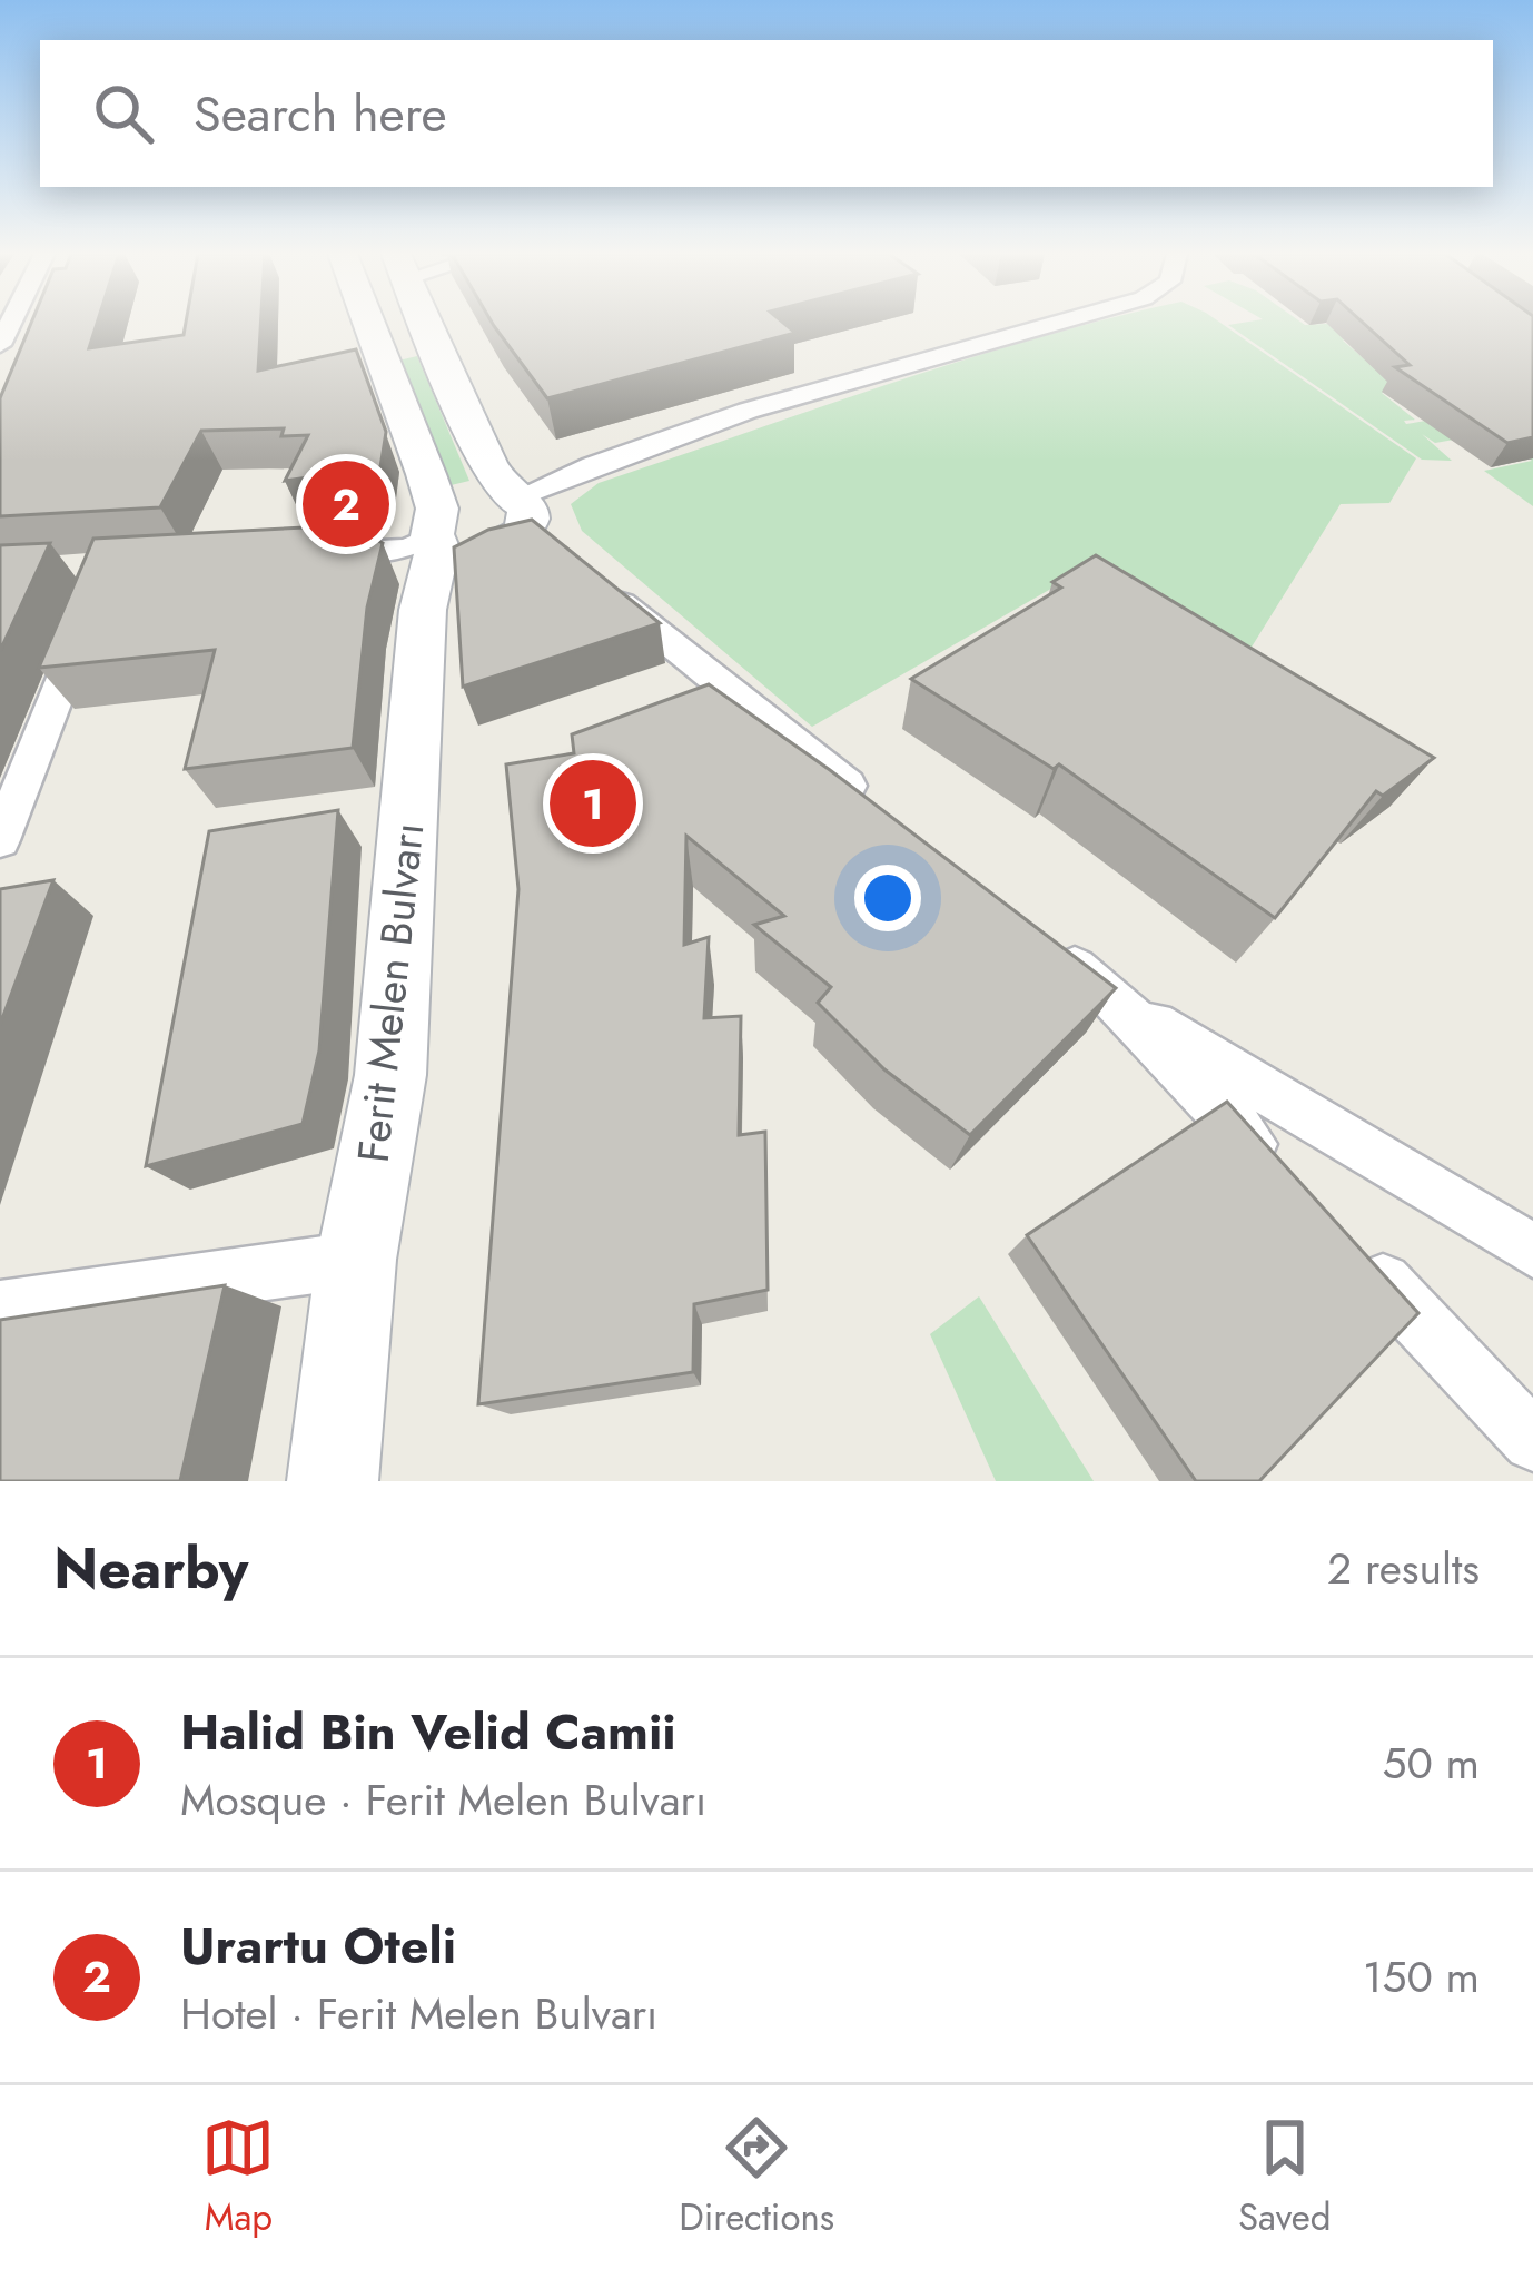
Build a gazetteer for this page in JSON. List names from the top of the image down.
{
  "streets": {
    "main road": ["Ferit Melen Bulvarı"]
  },
  "page": {
    "search": "Search here",
    "pins": ["2", "1"],
    "heading": ["Nearby", "2 results"],
    "list": [
      {
        "mark": "1",
        "name": "Halid Bin Velid Camii",
        "note": "Mosque · Ferit Melen Bulvarı",
        "value": "50 m"
      },
      {
        "mark": "2",
        "name": "Urartu Oteli",
        "note": "Hotel · Ferit Melen Bulvarı",
        "value": "150 m"
      }
    ],
    "nav": ["Map", "Directions", "Saved"]
  }
}
